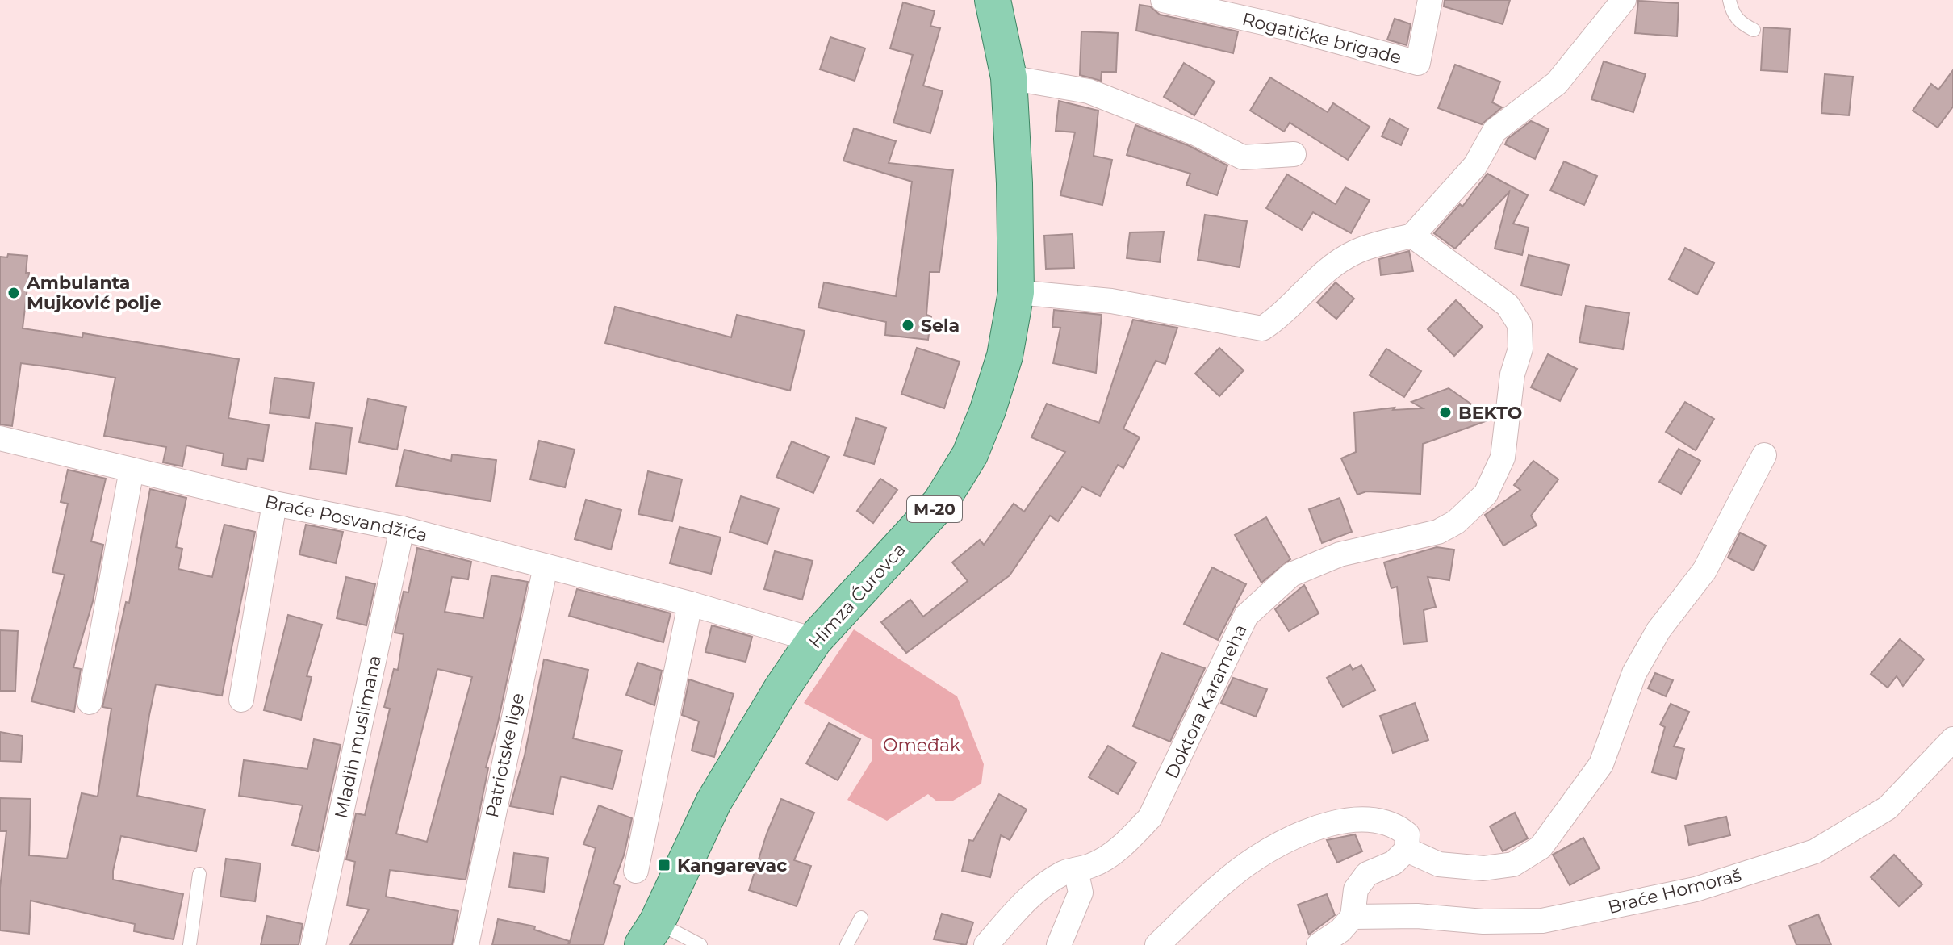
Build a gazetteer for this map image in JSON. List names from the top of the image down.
{
  "streets": {
    "main road": ["M-20", "Himza Ćurovca"],
    "street": [
      "Rogatičke brigade",
      "Braće Posvandžića",
      "Doktora Karameha",
      "Mladih muslimana",
      "Patriotske lige",
      "Braće Homoraš"
    ]
  },
  "crossings": [
    ["Braće Posvandžića", "Himza Ćurovca"],
    ["Braće Posvandžića", "Mladih muslimana"],
    ["Braće Posvandžića", "Patriotske lige"]
  ],
  "parks": ["Omeđak"],
  "places": {
    "other": ["Ambulanta Mujković polje", "Sela", "BEKTO"],
    "transit": ["Kangarevac"]
  }
}
